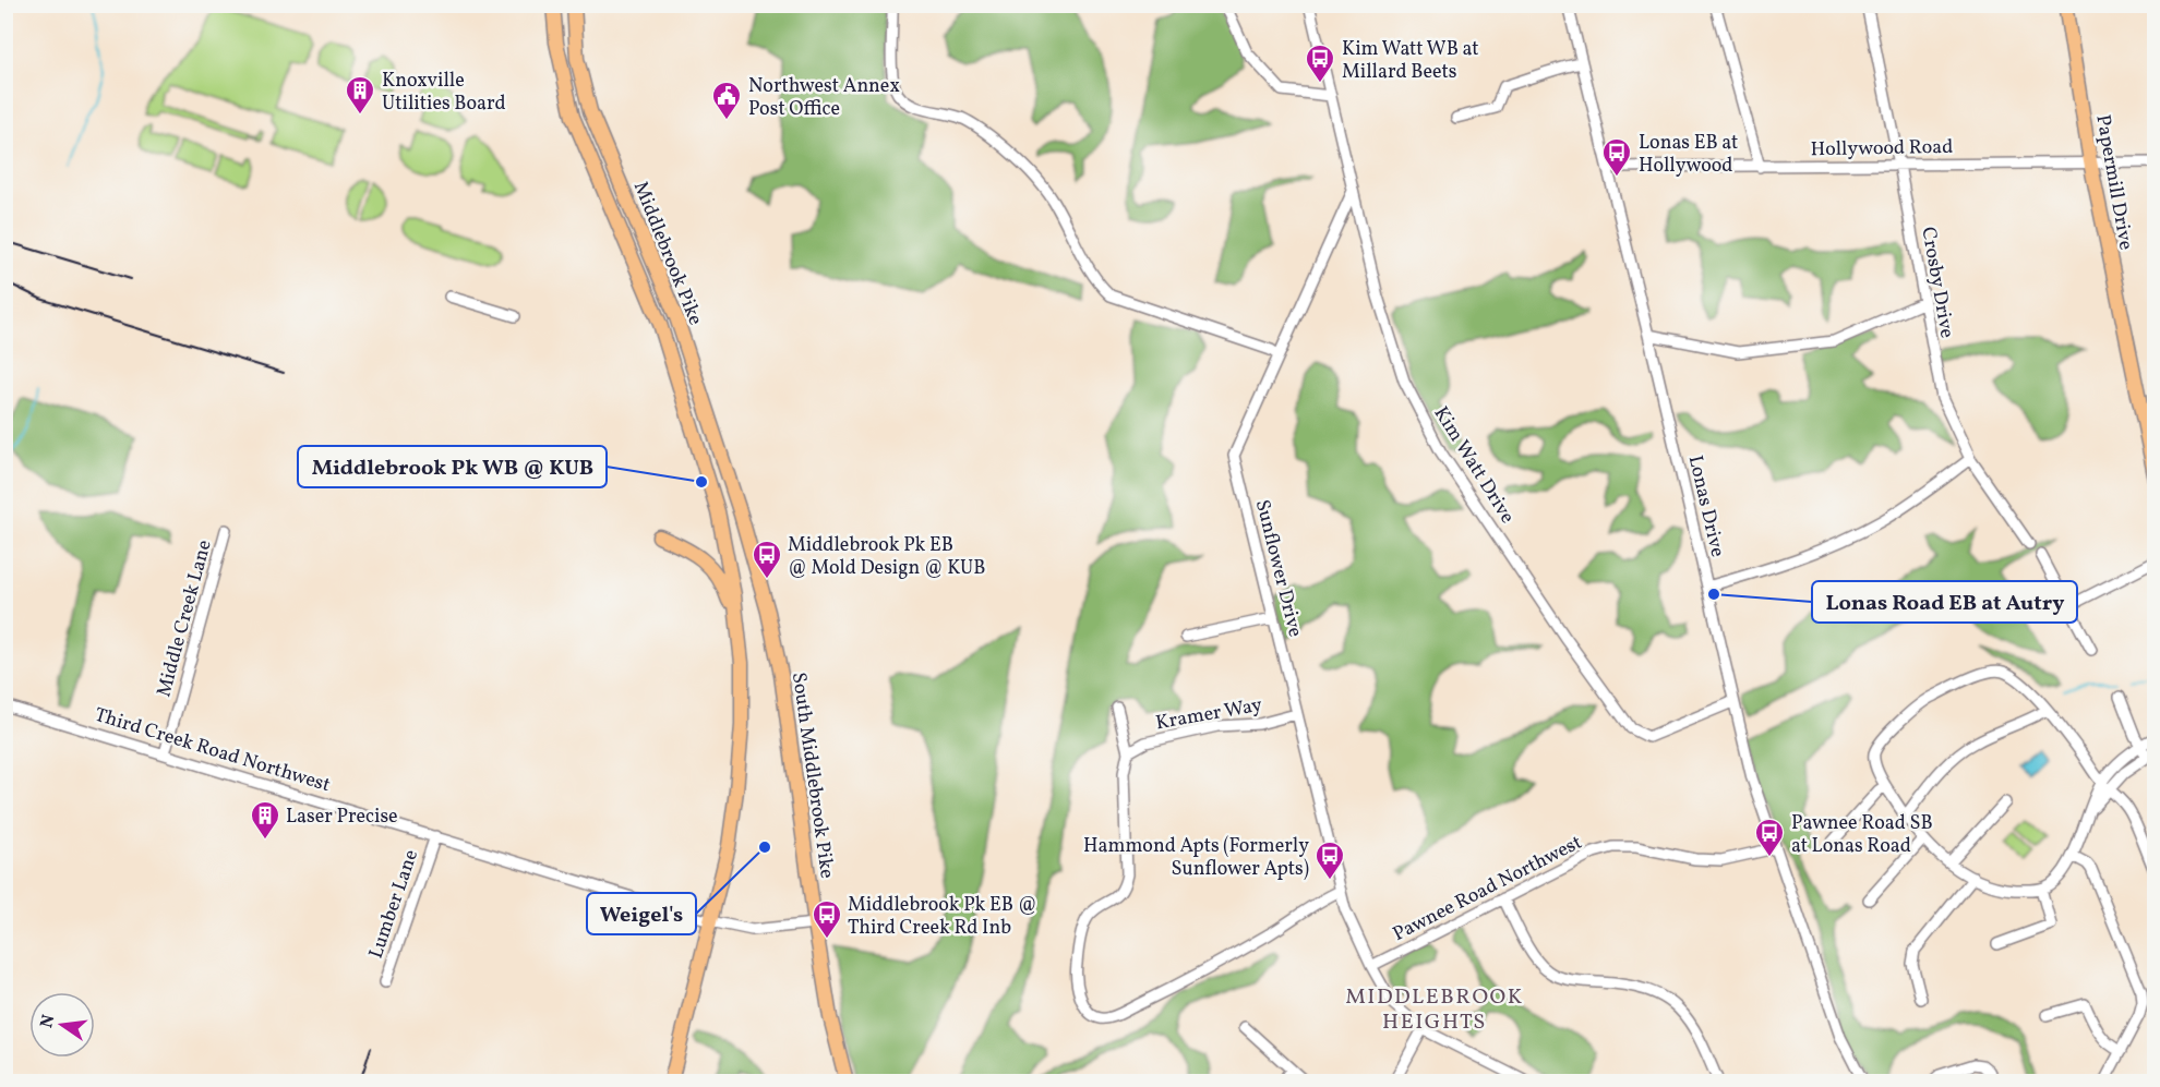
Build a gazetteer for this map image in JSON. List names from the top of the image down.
{
  "streets": {
    "main road": ["Papermill Drive", "Middlebrook Pike", "South Middlebrook Pike"],
    "street": [
      "Hollywood Road",
      "Crosby Drive",
      "Kim Watt Drive",
      "Lonas Drive",
      "Sunflower Drive",
      "Middle Creek Lane",
      "Kramer Way",
      "Third Creek Road Northwest",
      "Pawnee Road Northwest",
      "Lumber Lane"
    ]
  },
  "crossings": [
    ["Hollywood Road", "Papermill Drive"],
    ["Hollywood Road", "Crosby Drive"],
    ["Hollywood Road", "Lonas Drive"],
    ["Middlebrook Pike", "South Middlebrook Pike"],
    ["Kim Watt Drive", "Lonas Drive"],
    ["Kim Watt Drive", "Sunflower Drive"],
    ["Lonas Drive", "Pawnee Road Northwest"],
    ["Sunflower Drive", "Kramer Way"],
    ["Sunflower Drive", "Pawnee Road Northwest"],
    ["Middle Creek Lane", "Third Creek Road Northwest"],
    ["Third Creek Road Northwest", "South Middlebrook Pike"],
    ["Third Creek Road Northwest", "Lumber Lane"]
  ],
  "districts": ["MIDDLEBROOK HEIGHTS"],
  "places": {
    "bus stop": [
      "Kim Watt WB at Millard Beets",
      "Lonas EB at Hollywood",
      "Middlebrook Pk EB @ Mold Design @ KUB",
      "Pawnee Road SB at Lonas Road",
      "Hammond Apts (Formerly Sunflower Apts)",
      "Middlebrook Pk EB @ Third Creek Rd Inb"
    ],
    "building": ["Knoxville Utilities Board", "Laser Precise"],
    "public building": ["Northwest Annex Post Office"],
    "other": ["Middlebrook Pk WB @ KUB", "Lonas Road EB at Autry", "Weigel's"]
  },
  "north": "left"
}
